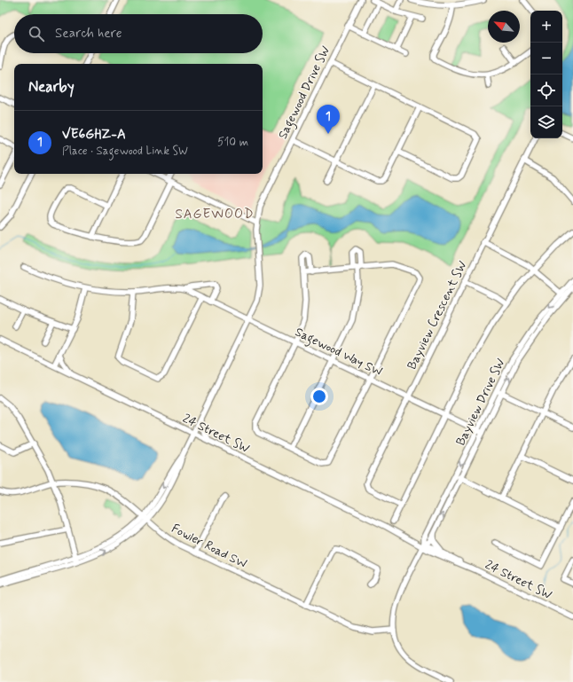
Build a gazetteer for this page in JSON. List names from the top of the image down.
{
  "streets": {
    "street": [
      "Sagewood Drive SW",
      "Bayview Crescent SW",
      "Sagewood Way SW",
      "Bayview Drive SW",
      "24 Street SW",
      "Fowler Road SW"
    ]
  },
  "crossings": [
    ["Sagewood Drive SW", "Sagewood Way SW"],
    ["Sagewood Drive SW", "24 Street SW"],
    ["Sagewood Drive SW", "Fowler Road SW"],
    ["Bayview Crescent SW", "Sagewood Way SW"],
    ["Sagewood Way SW", "Bayview Drive SW"],
    ["Bayview Drive SW", "24 Street SW"]
  ],
  "districts": ["SAGEWOOD"],
  "north": "top left",
  "page": {
    "map_buttons": ["+", "−"],
    "search": "Search here",
    "heading": "Nearby",
    "pins": "1",
    "list": [
      {
        "mark": "1",
        "name": "VE6GHZ-A",
        "note": "Place · Sagewood Link SW",
        "value": "510 m"
      }
    ]
  }
}
